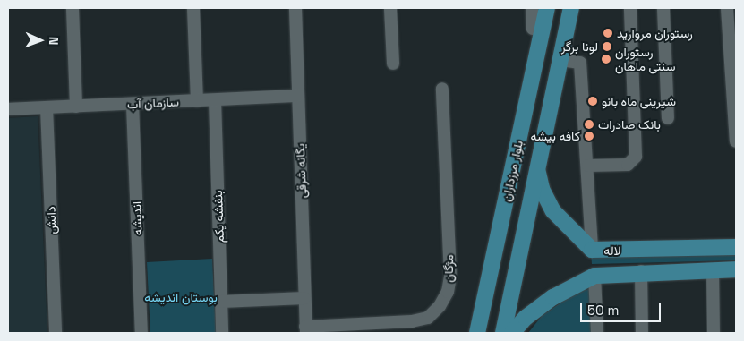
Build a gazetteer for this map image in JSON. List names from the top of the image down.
{
  "streets": {
    "main road": ["بلوار مرزداران", "لاله"],
    "street": [
      "سازمان آب",
      "یگانه شرقی",
      "بنفشه یکم",
      "اندیشه",
      "دانش",
      "مژگان"
    ]
  },
  "crossings": [
    ["سازمان آب", "یگانه شرقی"],
    ["سازمان آب", "بنفشه یکم"],
    ["سازمان آب", "اندیشه"],
    ["سازمان آب", "دانش"],
    ["یگانه شرقی", "مژگان"],
    ["بلوار مرزداران", "لاله"]
  ],
  "parks": ["بوستان اندیشه"],
  "places": [
    "رستوران مروارید",
    "لونا برگر",
    "رستوران سنتی ماهان",
    "شیرینی ماه بانو",
    "بانک صادرات",
    "کافه بیشه"
  ],
  "scale_bar": "50 m",
  "north": "right"
}
